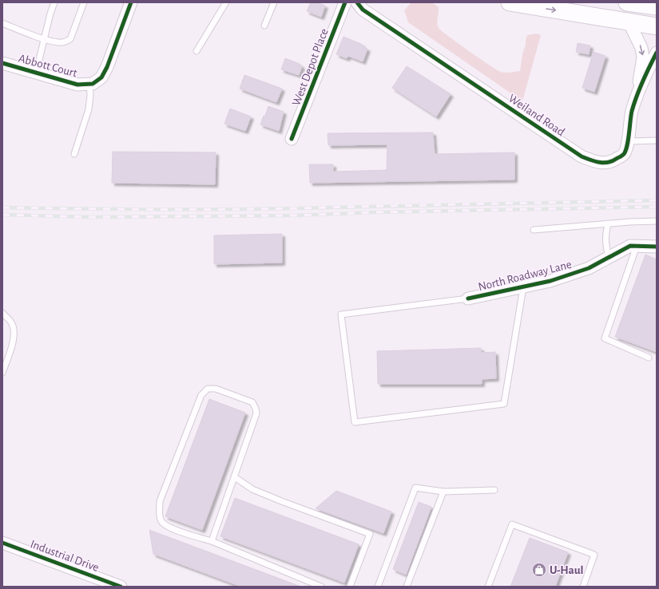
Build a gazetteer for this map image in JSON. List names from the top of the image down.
{
  "streets": {
    "street": [
      "Abbott Court",
      "West Depot Place",
      "Weiland Road",
      "North Roadway Lane",
      "Industrial Drive"
    ]
  },
  "places": {
    "shop": ["U-Haul"]
  }
}
